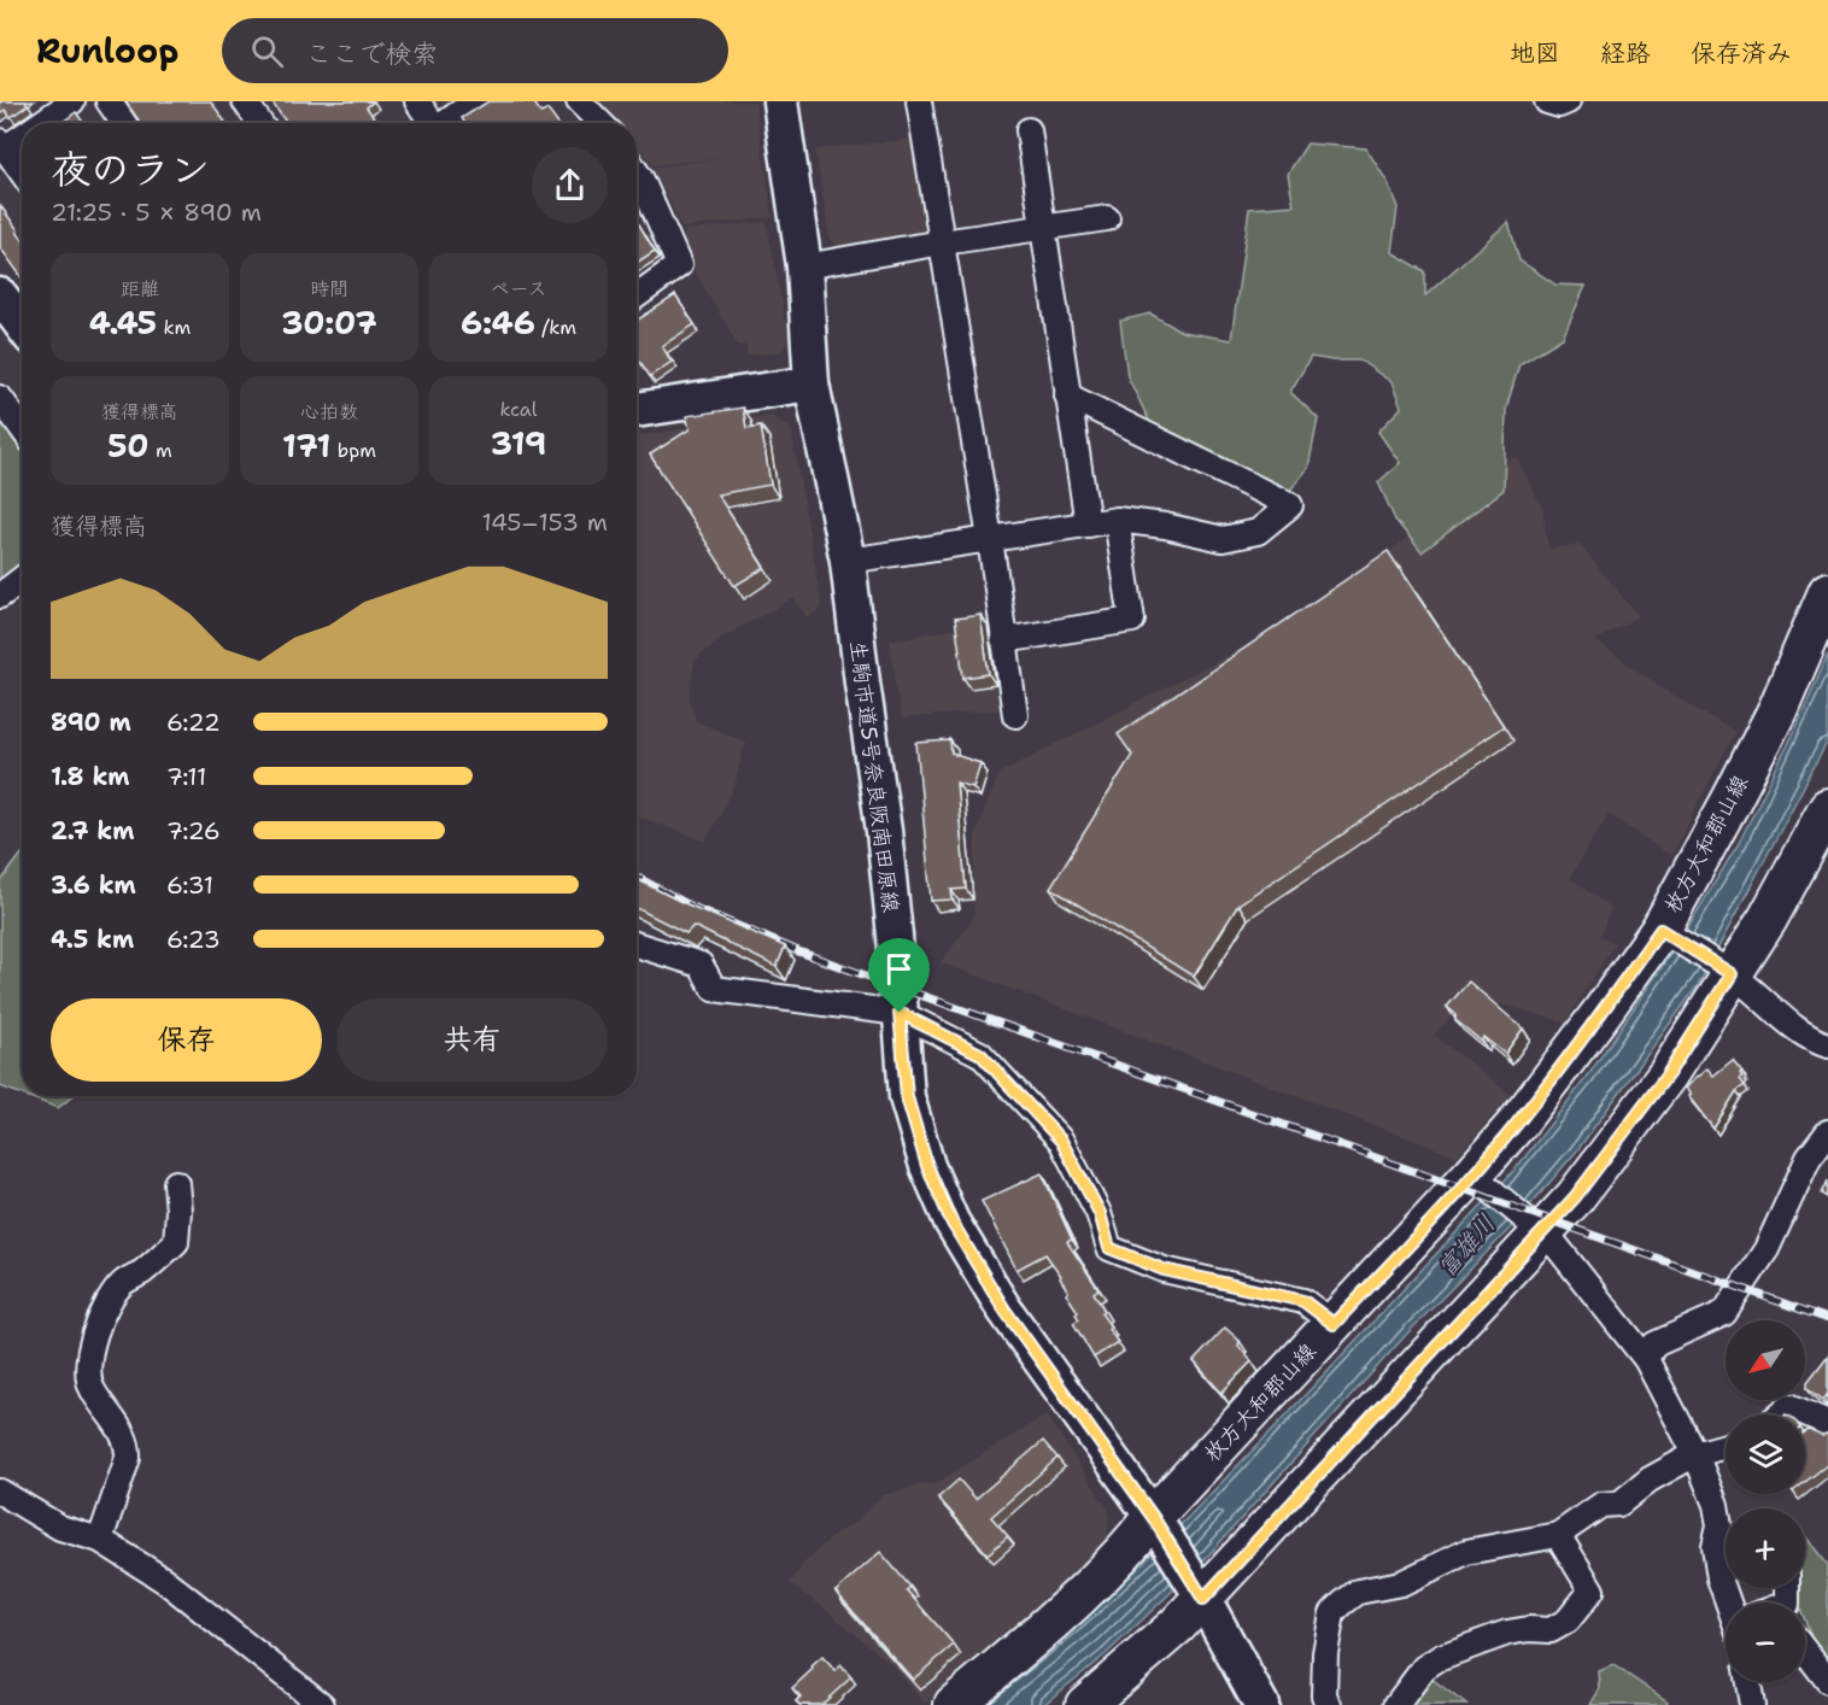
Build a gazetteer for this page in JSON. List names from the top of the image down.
{
  "streets": {
    "main road": ["枚方大和郡山線"],
    "street": ["生駒市道5号奈良阪南田原線"]
  },
  "crossings": [
    ["生駒市道5号奈良阪南田原線", "枚方大和郡山線"]
  ],
  "water": ["富雄川"],
  "north": "bottom left",
  "page": {
    "header": "Runloop",
    "search": "ここで検索",
    "nav": ["地図", "経路", "保存済み"],
    "heading": ["夜のラン", "21:25 · 5 × 890 m"],
    "stats": [
      ["距離", "4.45 km"],
      ["時間", "30:07"],
      ["ペース", "6:46 /km"],
      ["獲得標高", "50 m"],
      ["心拍数", "171 bpm"],
      ["kcal", "319"]
    ],
    "chart": ["獲得標高", "145–153 m"],
    "list": [
      {
        "name": "890 m",
        "note": "6:22"
      },
      {
        "name": "1.8 km",
        "note": "7:11"
      },
      {
        "name": "2.7 km",
        "note": "7:26"
      },
      {
        "name": "3.6 km",
        "note": "6:31"
      },
      {
        "name": "4.5 km",
        "note": "6:23"
      }
    ],
    "buttons": ["保存", "共有"],
    "map_buttons": ["+", "−"]
  }
}
